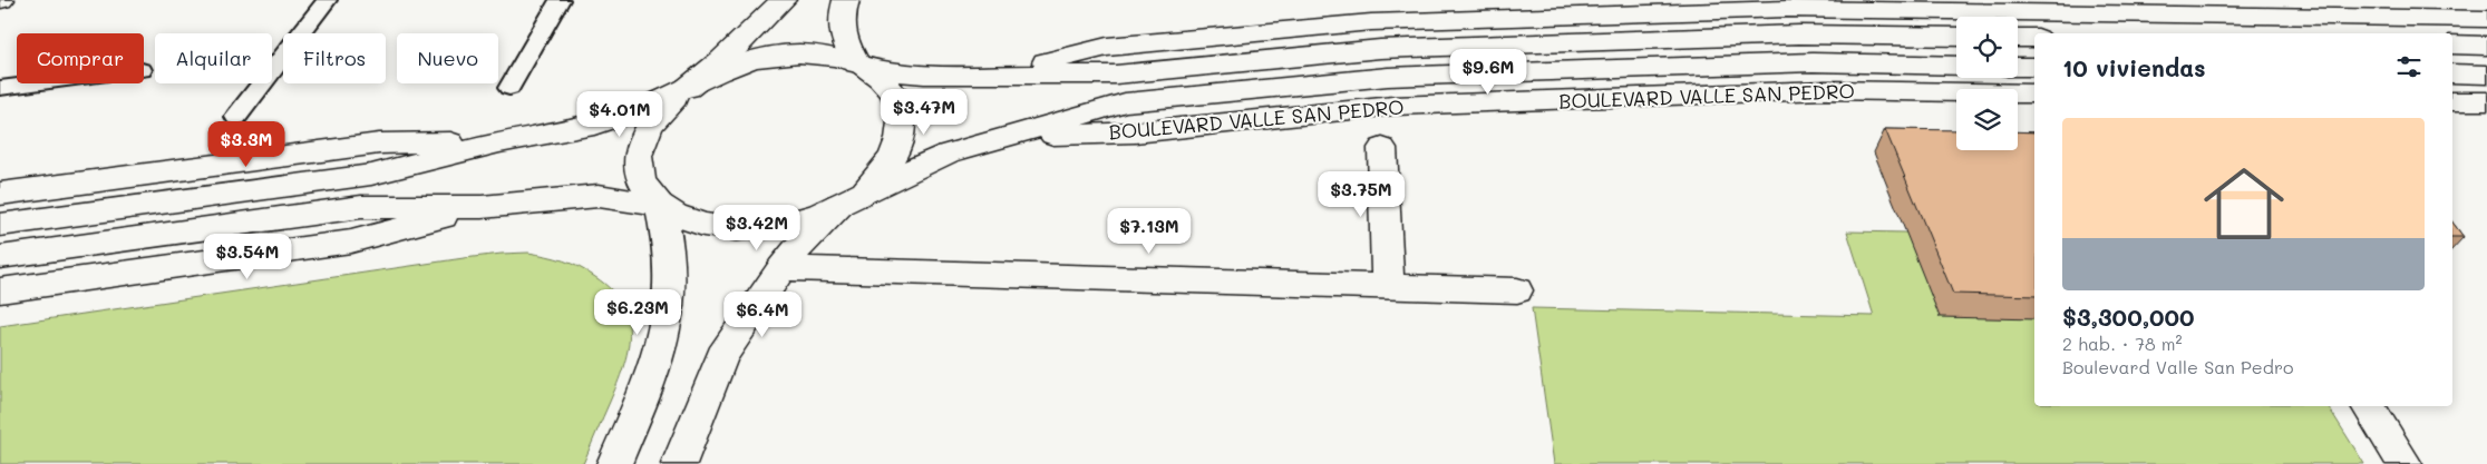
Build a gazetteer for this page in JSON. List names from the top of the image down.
{
  "streets": {
    "main road": ["BOULEVARD VALLE SAN PEDRO"]
  },
  "page": {
    "chip": [
      "Comprar",
      "Alquilar",
      "Filtros",
      "Nuevo"
    ],
    "heading": "10 viviendas",
    "price": [
      "$9.6M",
      "$3.47M",
      "$4.01M",
      "$3.3M",
      "$3.75M",
      "$3.42M",
      "$7.13M",
      "$3.54M",
      "$6.23M",
      "$6.4M"
    ],
    "list": [
      {
        "name": "$3,300,000",
        "note": "2 hab. · 78 m² · Boulevard Valle San Pedro"
      }
    ]
  }
}
